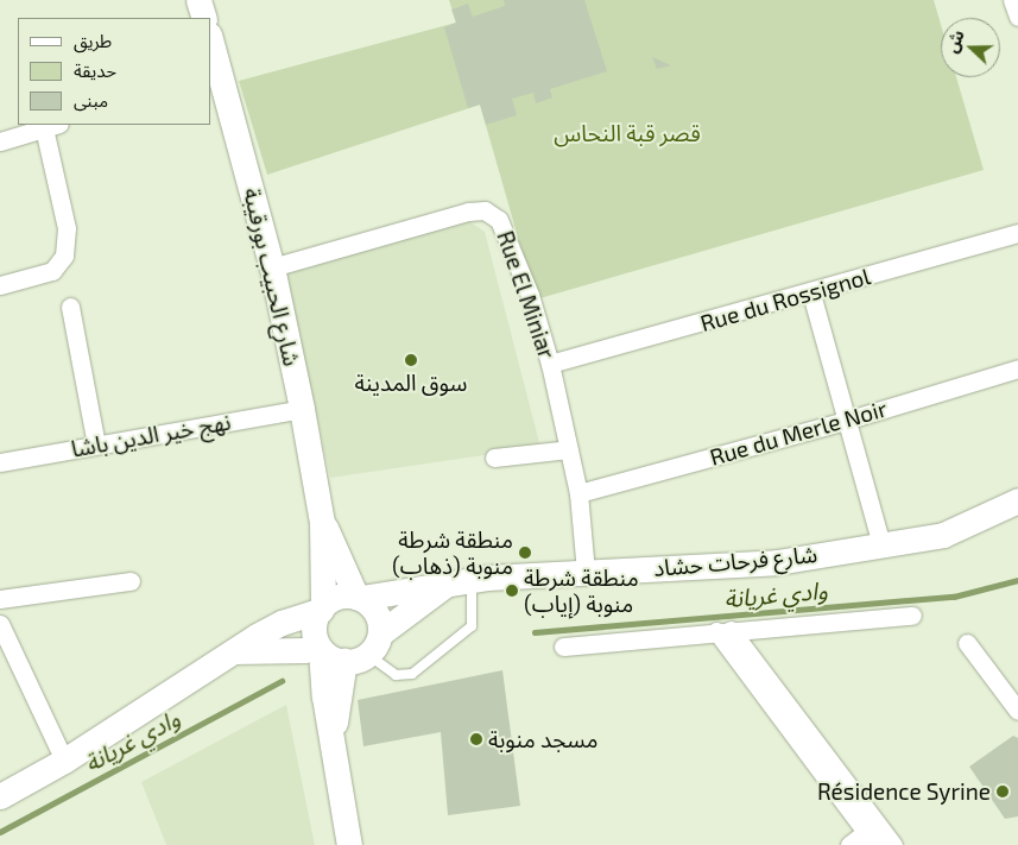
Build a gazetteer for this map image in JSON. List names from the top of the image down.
{
  "streets": {
    "street": [
      "شارع الحبيب بورقيبة",
      "Rue El Miniar",
      "Rue du Rossignol",
      "Rue du Merle Noir",
      "نهج خير الدين باشا",
      "شارع فرحات حشاد"
    ]
  },
  "crossings": [
    ["شارع الحبيب بورقيبة", "Rue El Miniar"],
    ["شارع الحبيب بورقيبة", "نهج خير الدين باشا"],
    ["شارع الحبيب بورقيبة", "شارع فرحات حشاد"],
    ["Rue El Miniar", "Rue du Rossignol"],
    ["Rue El Miniar", "Rue du Merle Noir"],
    ["Rue El Miniar", "شارع فرحات حشاد"]
  ],
  "water": ["وادي غريانة"],
  "parks": ["قصر قبة النحاس"],
  "places": [
    "سوق المدينة",
    "منطقة شرطة منوبة (ذهاب)",
    "منطقة شرطة منوبة (إياب)",
    "مسجد منوبة",
    "Résidence Syrine"
  ],
  "legend": ["طريق", "حديقة", "مبنى"],
  "north": "left"
}
